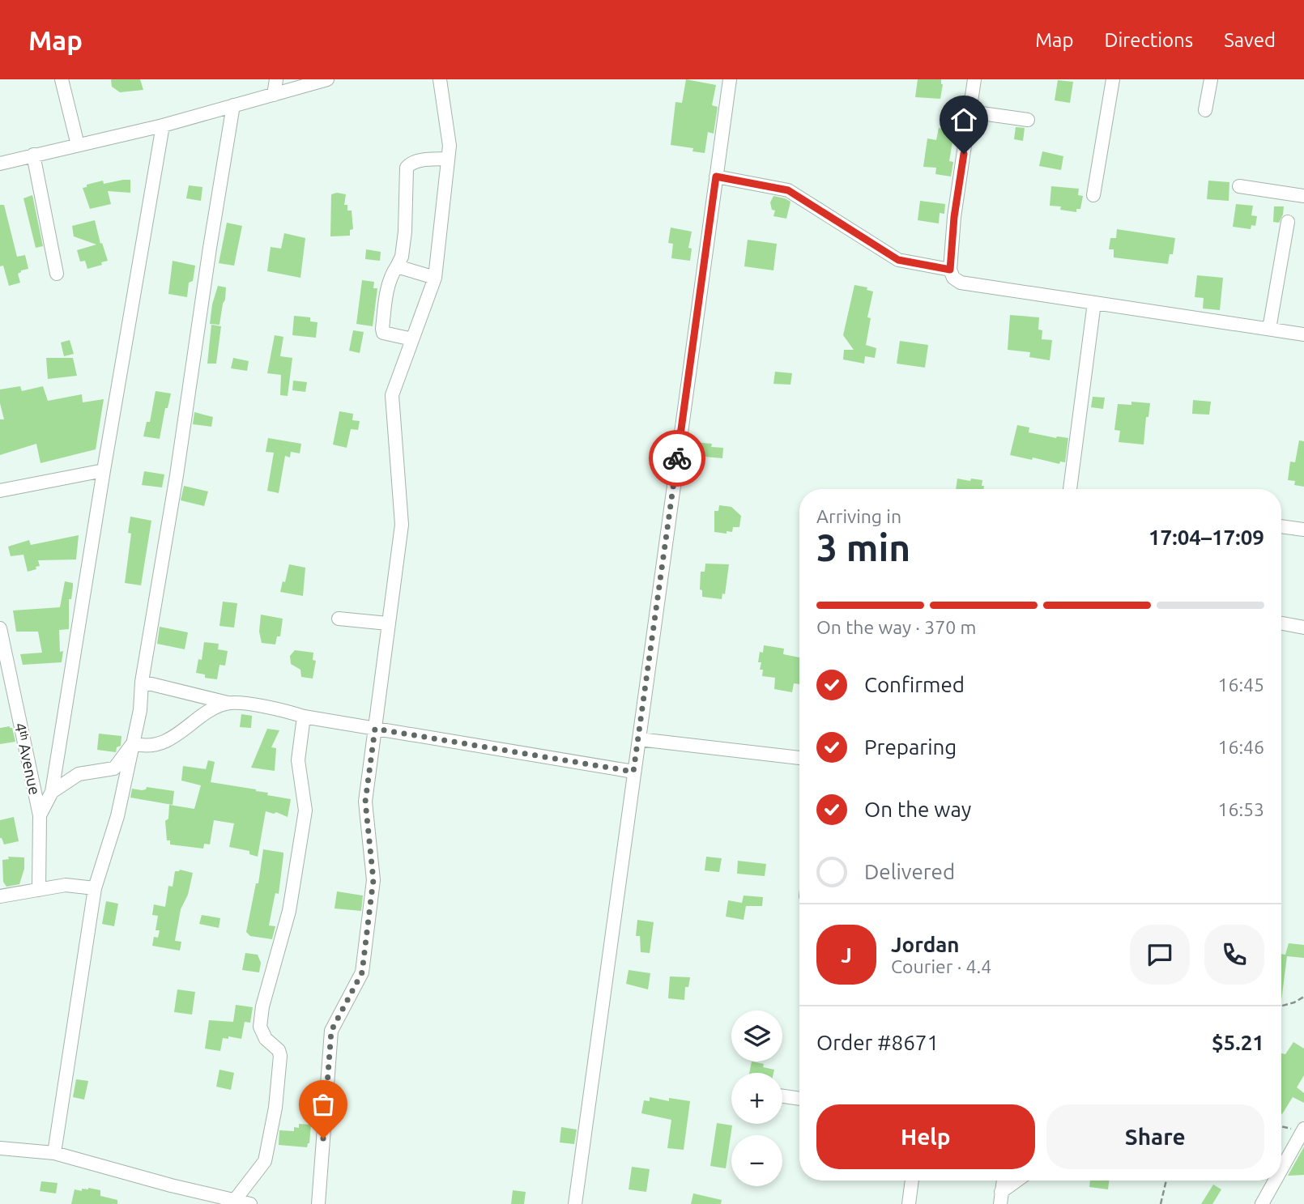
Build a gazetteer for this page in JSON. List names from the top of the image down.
{
  "streets": {
    "street": ["4ᵗʰ Avenue"]
  },
  "page": {
    "header": "Map",
    "nav": ["Map", "Directions", "Saved"],
    "heading": ["3 min", "Arriving in", "17:04–17:09"],
    "panel": [
      "Jordan",
      "Courier · 4.4",
      "Order #8671",
      "$5.21"
    ],
    "bar": "On the way · 370 m",
    "list": [
      ["Confirmed", "16:45"],
      ["Preparing", "16:46"],
      ["On the way", "16:53"],
      "Delivered"
    ],
    "round": "J",
    "map_buttons": ["+", "−"],
    "buttons": ["Help", "Share"]
  }
}
